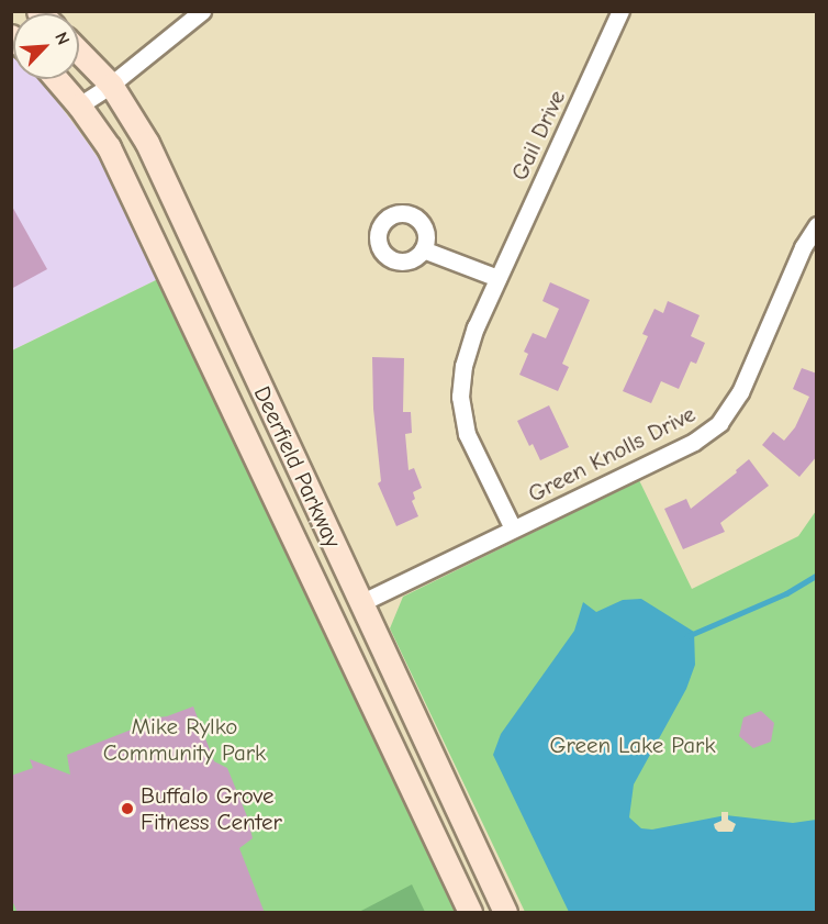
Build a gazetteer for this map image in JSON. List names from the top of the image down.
{
  "streets": {
    "main road": ["Deerfield Parkway"],
    "street": ["Gail Drive", "Green Knolls Drive"]
  },
  "crossings": [
    ["Gail Drive", "Green Knolls Drive"],
    ["Green Knolls Drive", "Deerfield Parkway"]
  ],
  "parks": ["Mike Rylko Community Park", "Green Lake Park"],
  "places": ["Buffalo Grove Fitness Center"],
  "north": "top right"
}
